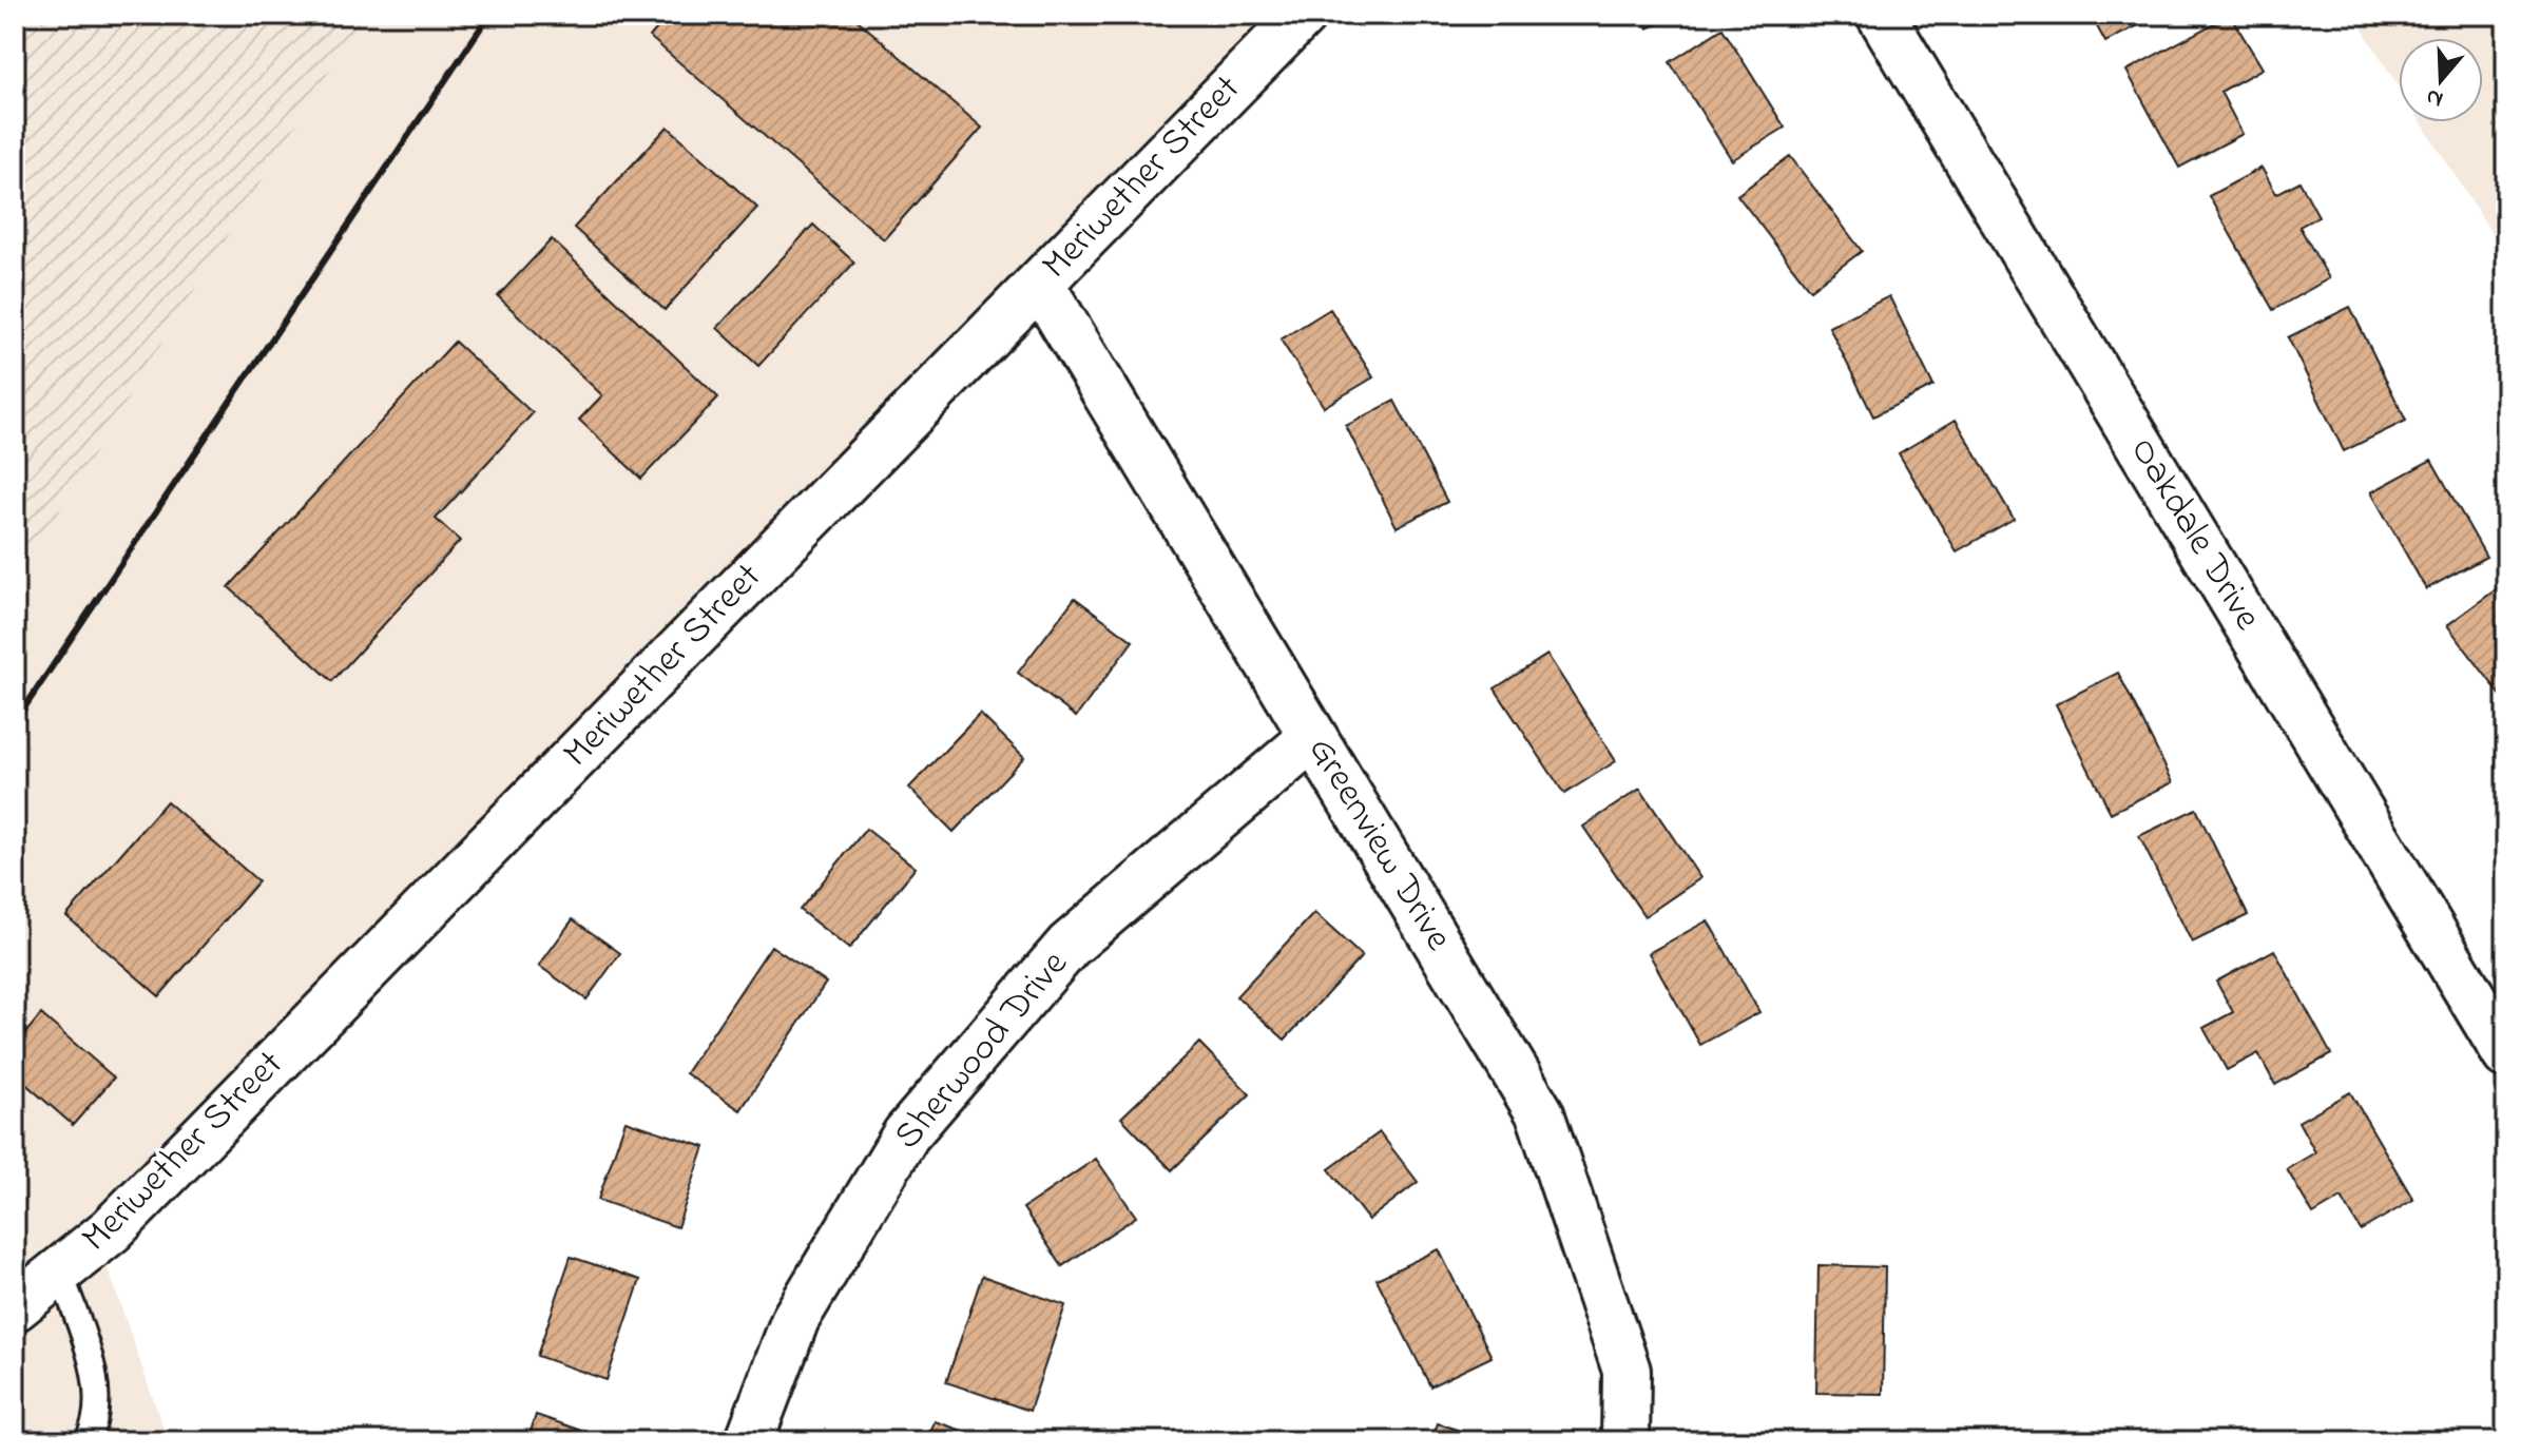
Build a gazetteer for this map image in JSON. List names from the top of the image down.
{
  "streets": {
    "street": [
      "Meriwether Street",
      "Oakdale Drive",
      "Greenview Drive",
      "Sherwood Drive"
    ]
  },
  "crossings": [
    ["Meriwether Street", "Greenview Drive"],
    ["Greenview Drive", "Sherwood Drive"]
  ],
  "north": "bottom"
}
